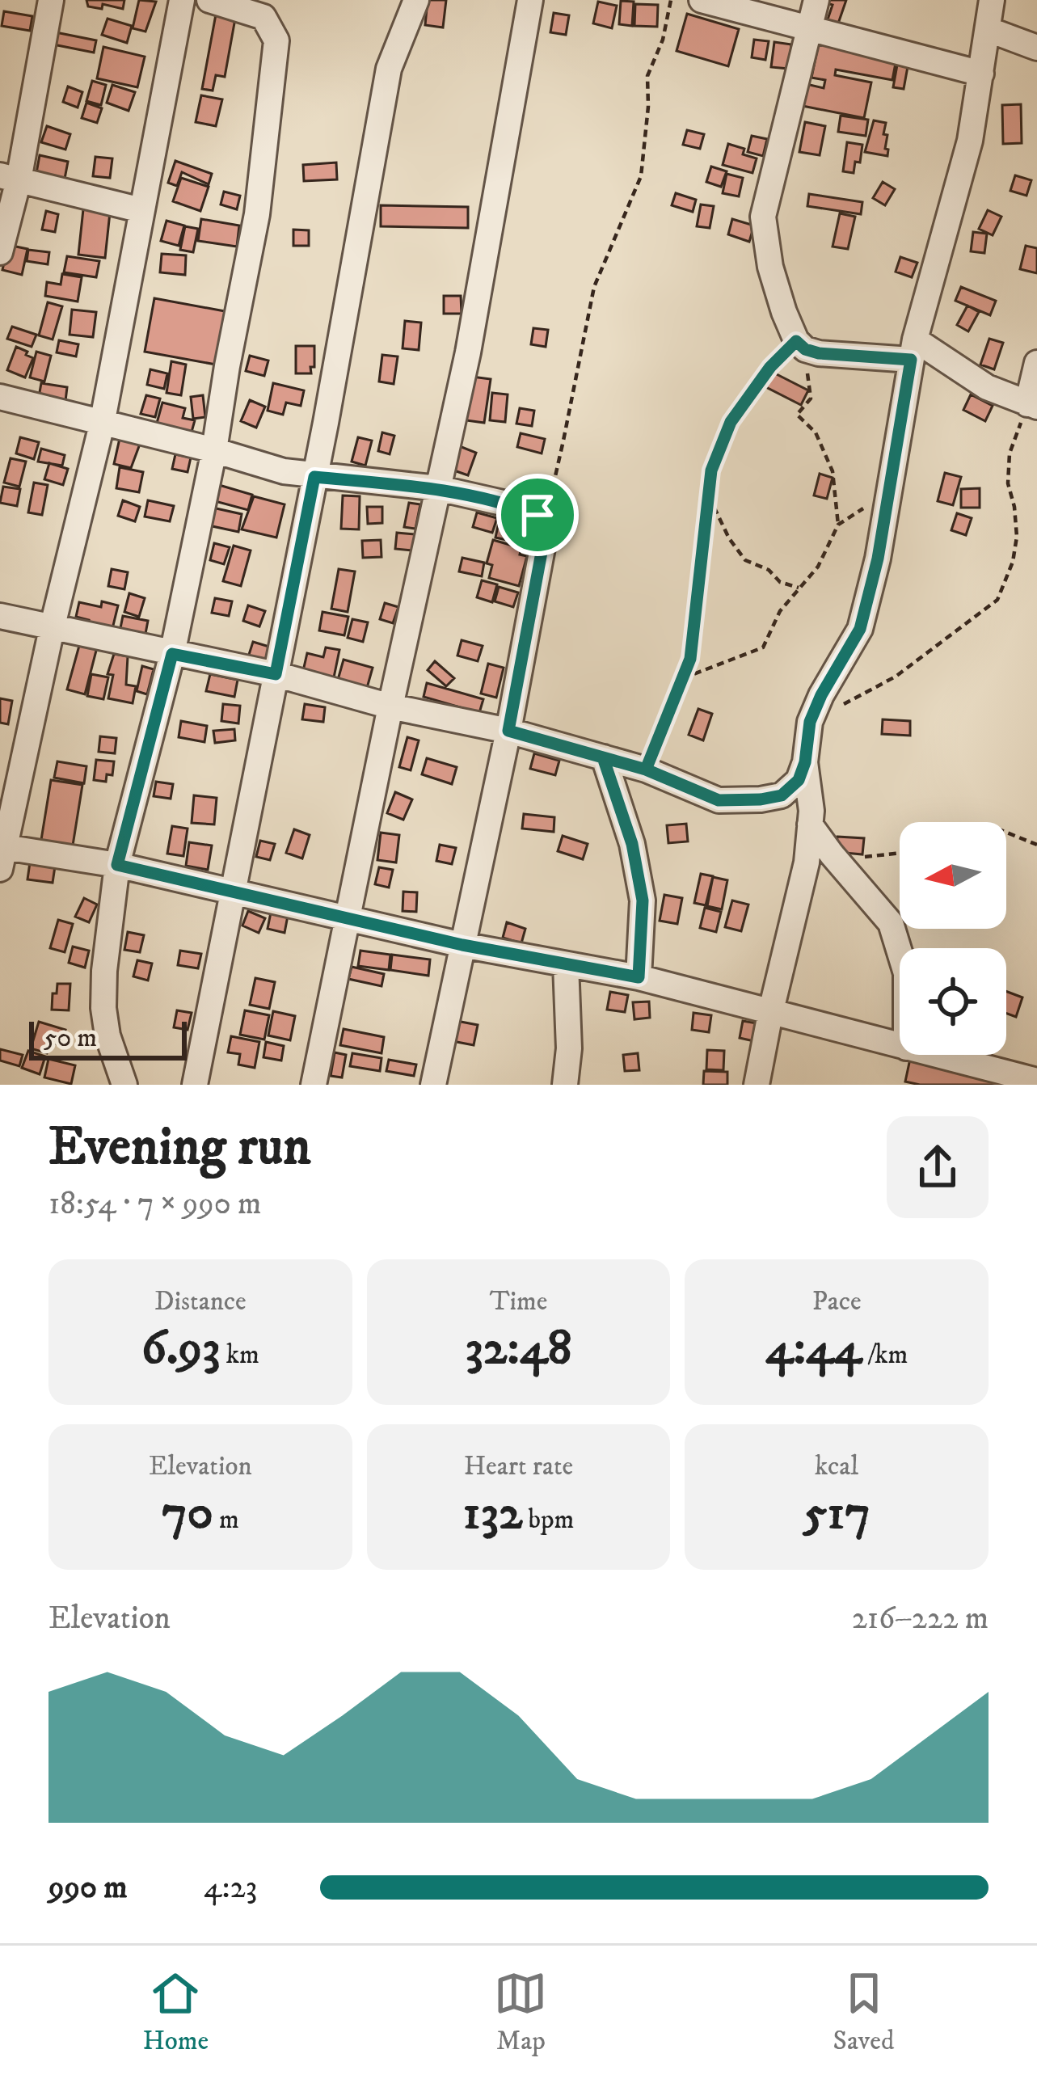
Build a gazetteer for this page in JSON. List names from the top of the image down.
{
  "scale_bar": "50 m",
  "north": "left",
  "page": {
    "scale": "50 m",
    "heading": ["Evening run", "18:54 · 7 × 990 m"],
    "stats": [
      ["Distance", "6.93 km"],
      ["Time", "32:48"],
      ["Pace", "4:44 /km"],
      ["Elevation", "70 m"],
      ["Heart rate", "132 bpm"],
      ["kcal", "517"]
    ],
    "chart": ["Elevation", "216–222 m"],
    "list": [
      {
        "name": "990 m",
        "note": "4:23"
      }
    ],
    "tabs": ["Home", "Map", "Saved"]
  }
}
